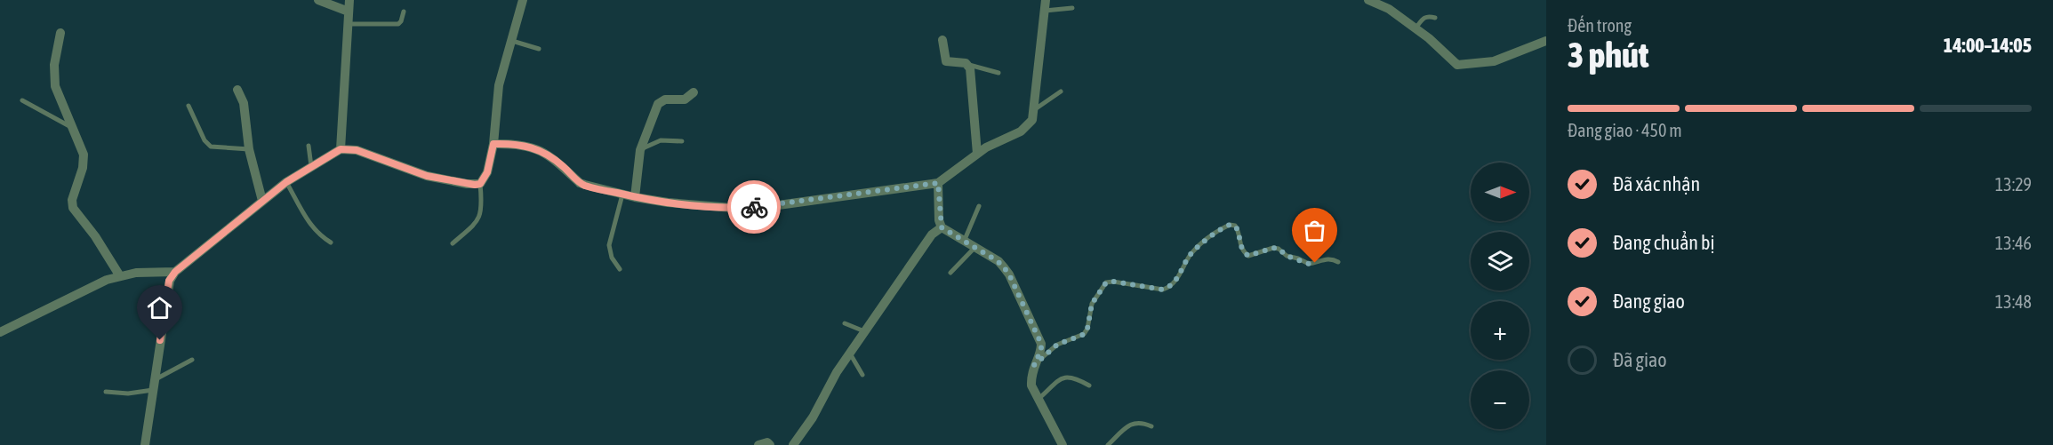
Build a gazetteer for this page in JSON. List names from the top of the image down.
{
  "north": "right",
  "page": {
    "heading": ["3 phút", "Đến trong", "14:00–14:05"],
    "bar": "Đang giao · 450 m",
    "list": [
      ["Đã xác nhận", "13:29"],
      ["Đang chuẩn bị", "13:46"],
      ["Đang giao", "13:48"],
      "Đã giao"
    ],
    "map_buttons": ["+", "−"]
  }
}
